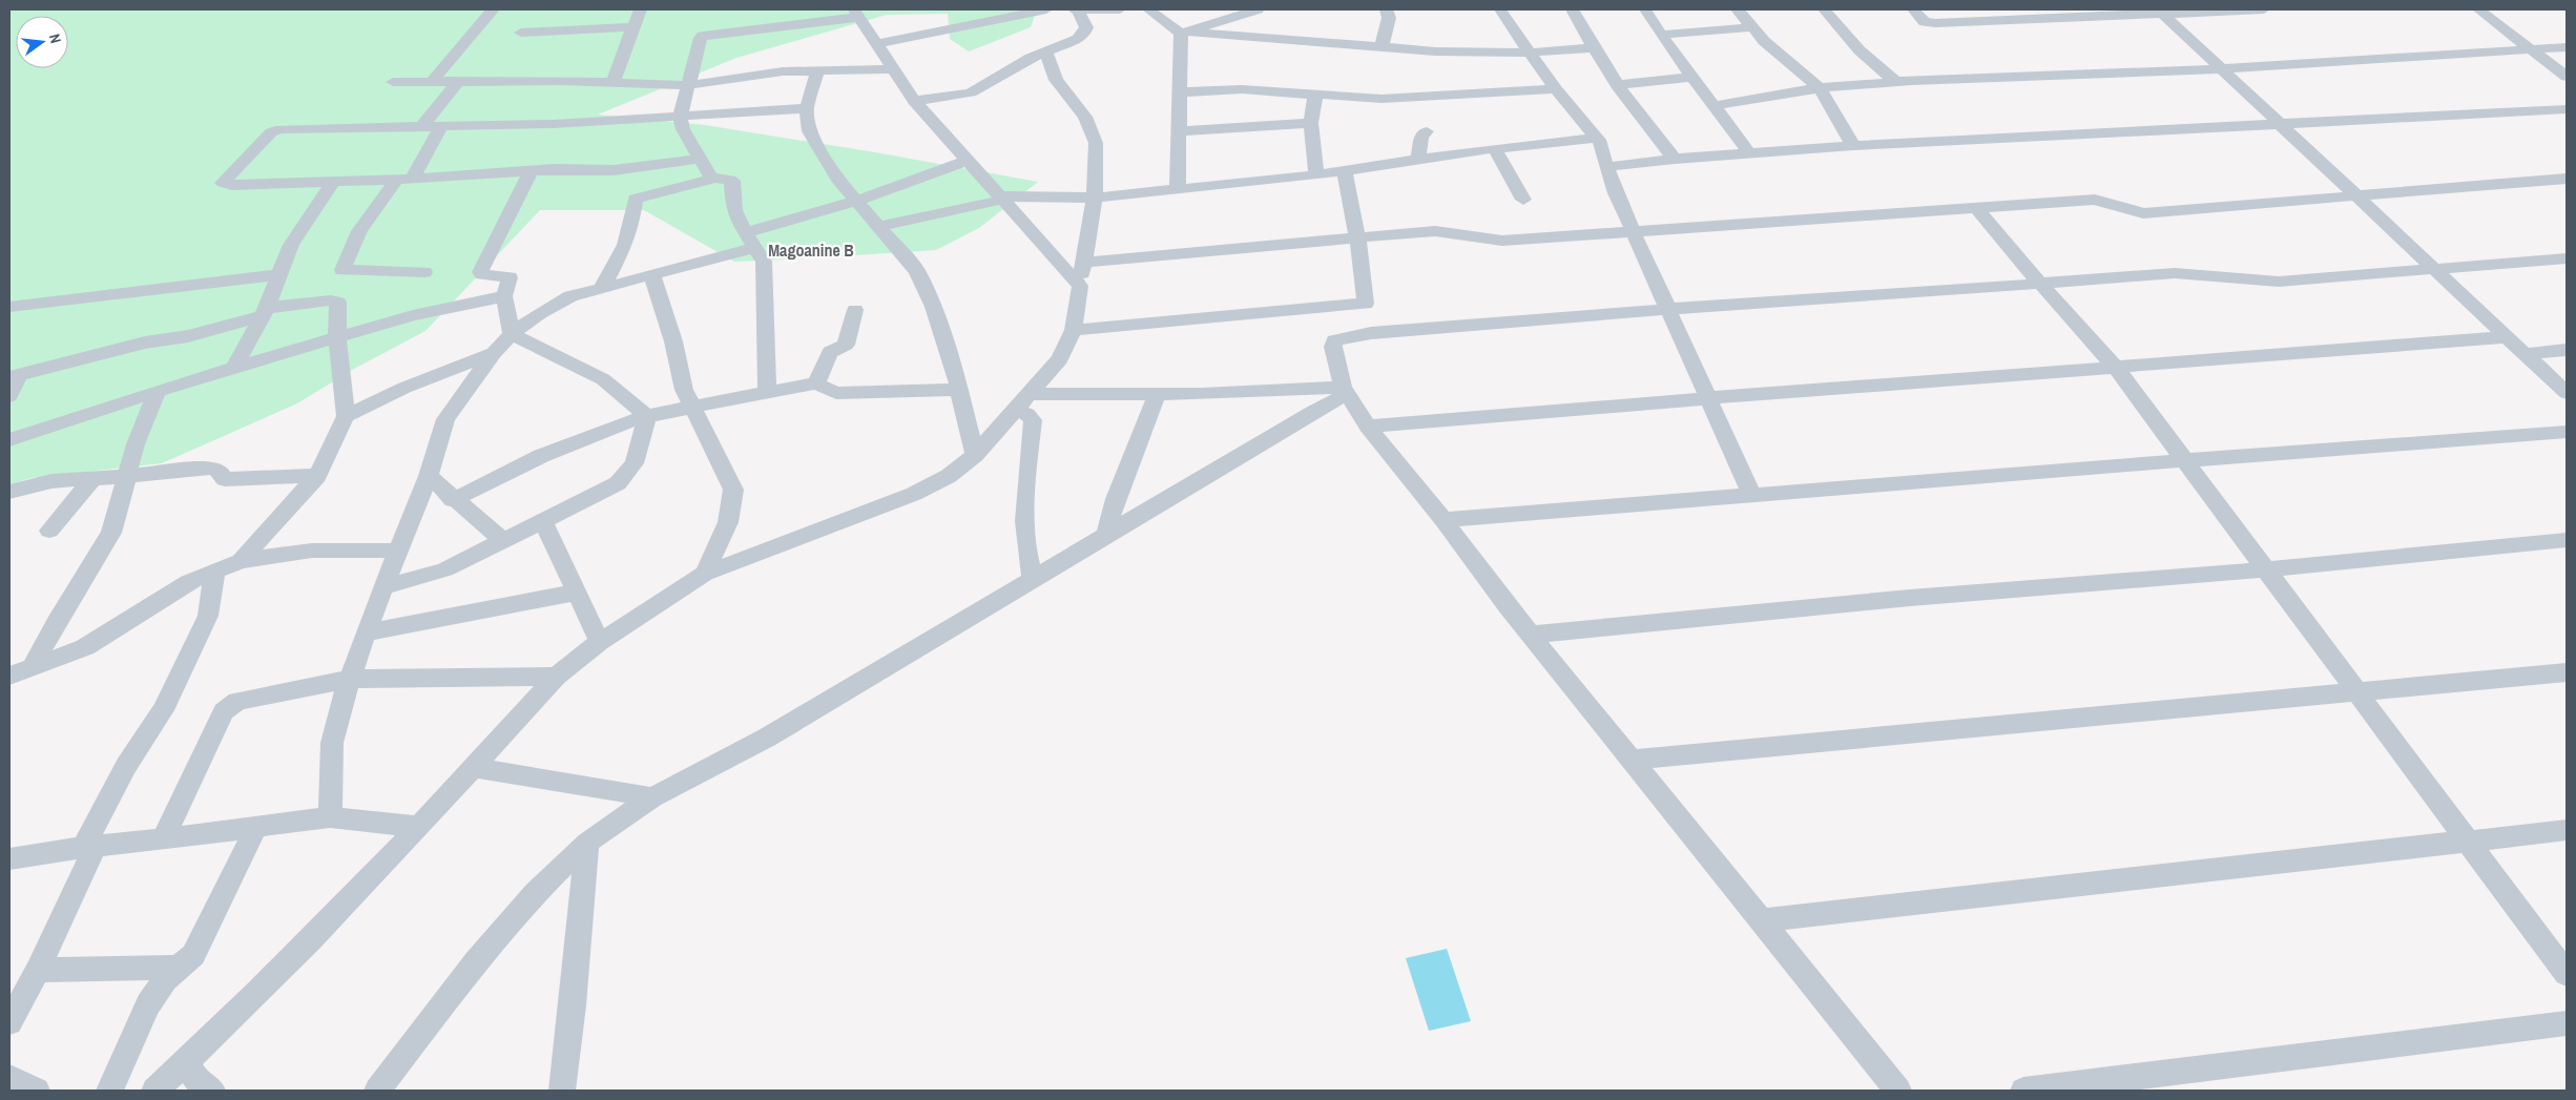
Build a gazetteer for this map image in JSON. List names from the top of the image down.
{
  "districts": ["Magoanine B"],
  "north": "right"
}
